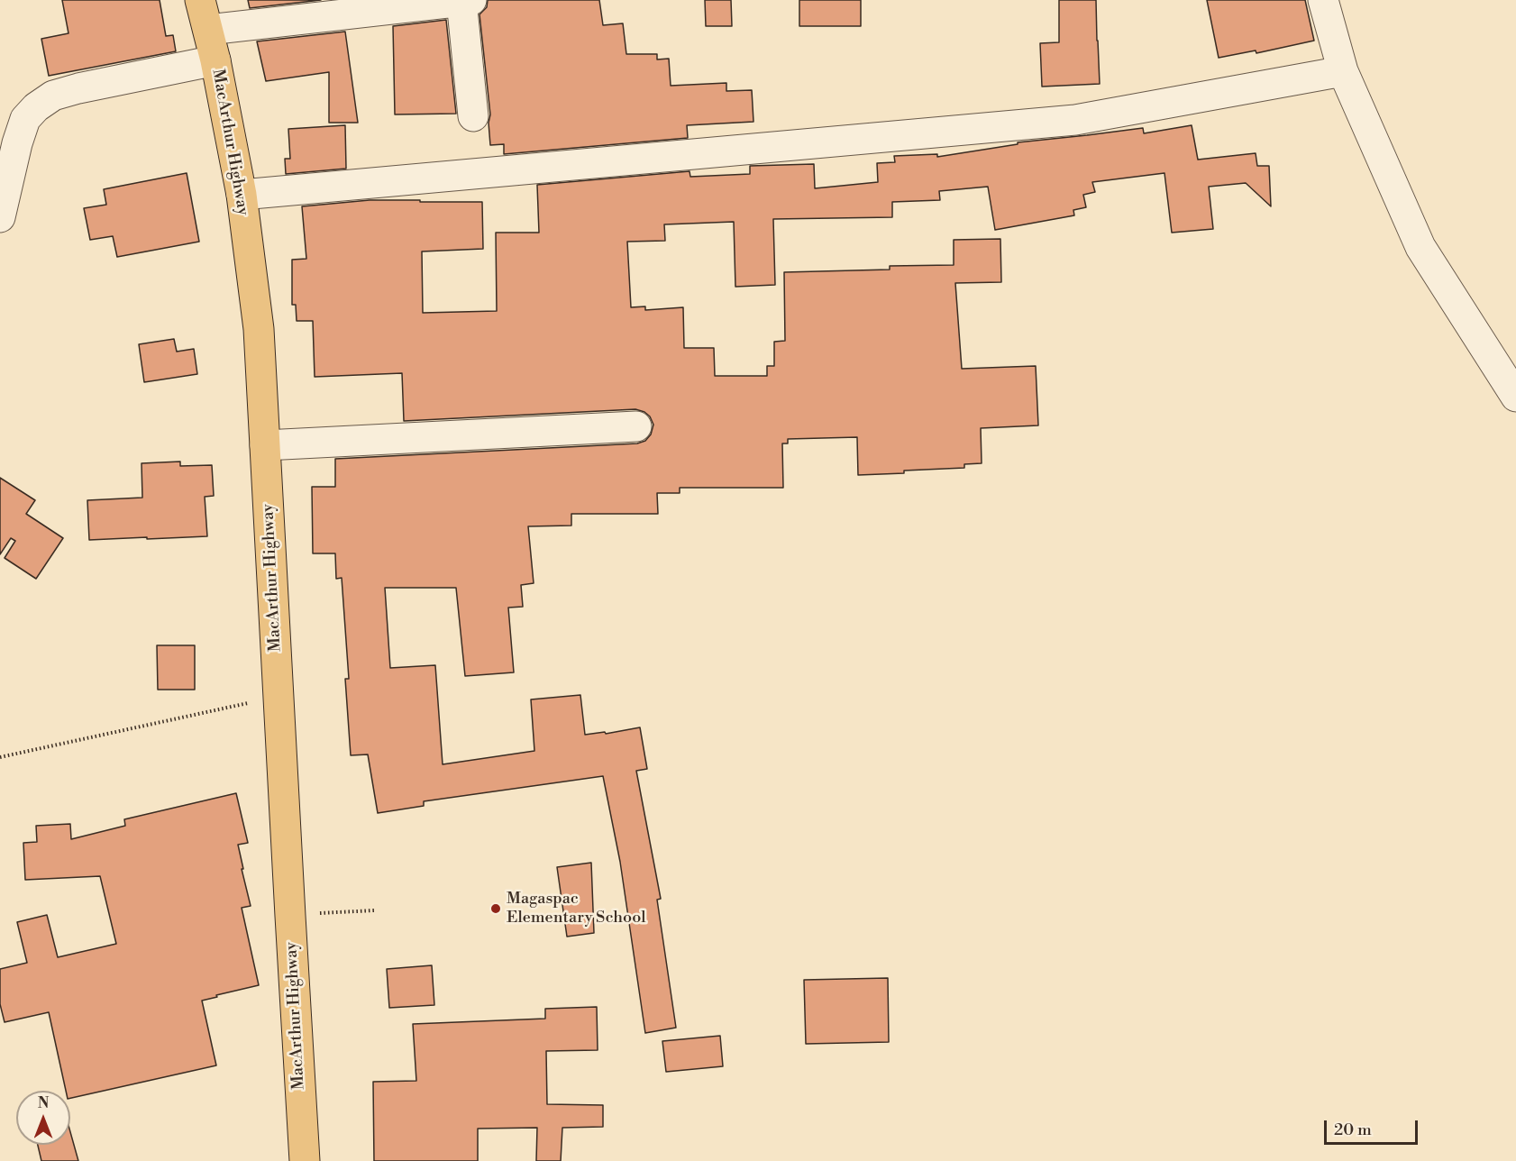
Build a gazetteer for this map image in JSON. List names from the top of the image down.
{
  "streets": {
    "highway": ["MacArthur Highway"]
  },
  "places": ["Magaspac Elementary School"],
  "scale_bar": "20 m",
  "north": "top"
}
